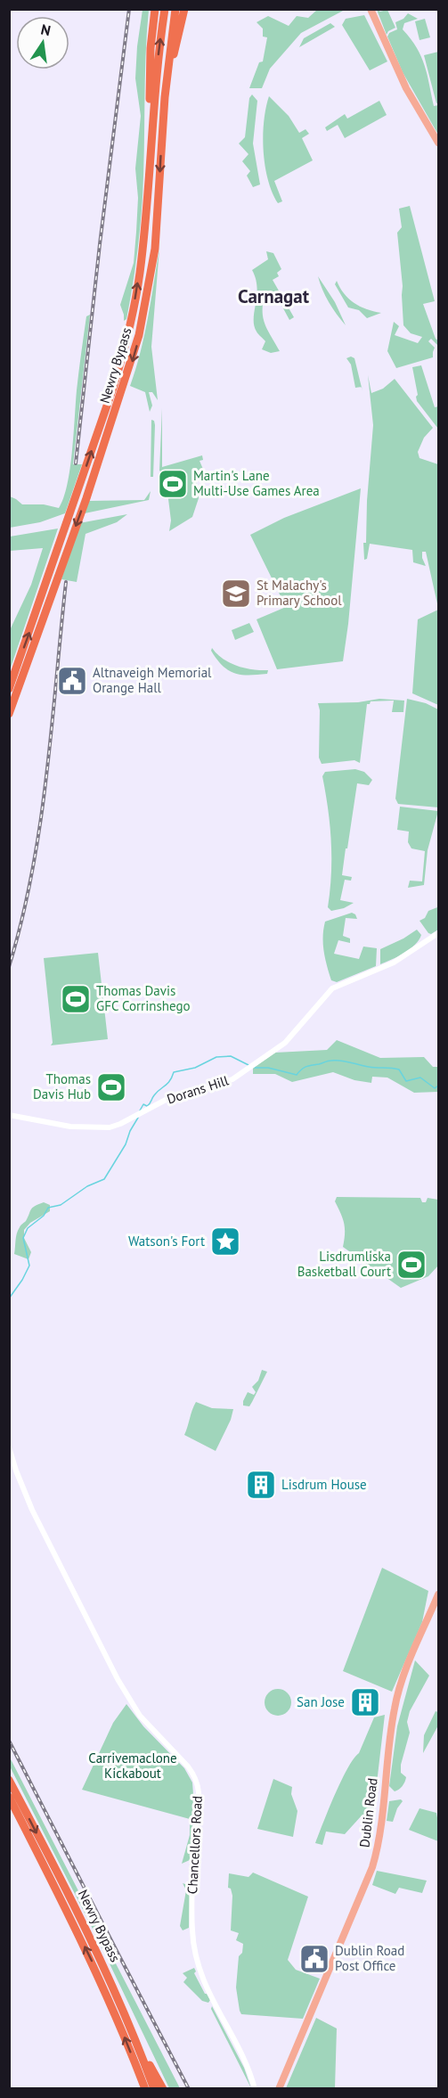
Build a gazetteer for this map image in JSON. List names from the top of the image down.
{
  "streets": {
    "highway": ["Newry Bypass"],
    "main road": ["Dublin Road"],
    "street": ["Dorans Hill", "Chancellors Road"]
  },
  "districts": ["Carnagat"],
  "parks": ["Carrivemaclone Kickabout"],
  "places": {
    "sports": [
      "Martin's Lane Multi-Use Games Area",
      "Thomas Davis GFC Corrinshego",
      "Thomas Davis Hub",
      "Lisdrumliska Basketball Court"
    ],
    "school or university": ["St Malachy's Primary School"],
    "public building": ["Altnaveigh Memorial Orange Hall", "Dublin Road Post Office"],
    "place": ["Watson's Fort"],
    "building": ["Lisdrum House", "San Jose"]
  },
  "north": "top"
}
